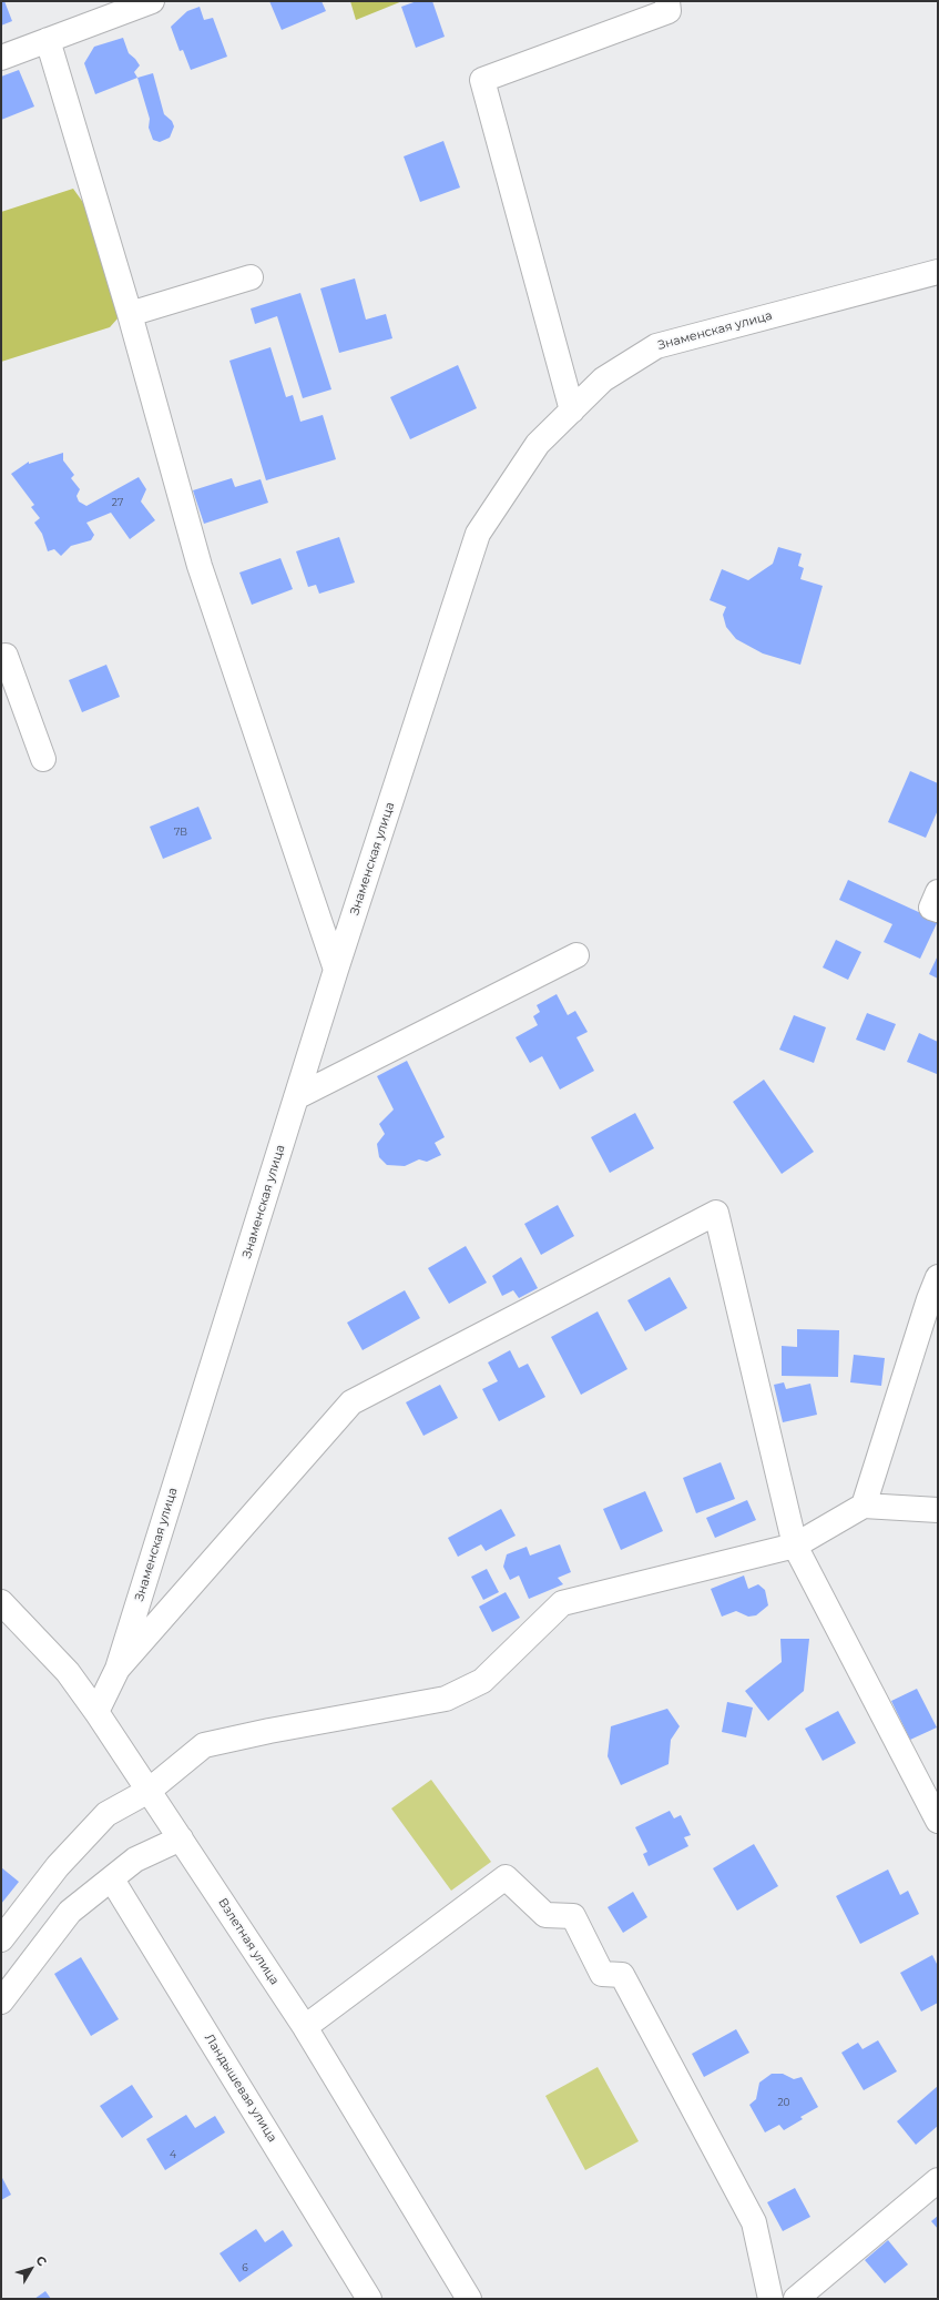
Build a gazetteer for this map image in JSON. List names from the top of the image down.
{
  "streets": {
    "street": ["Знаменская улица", "Взлетная улица", "Ландышевая улица"]
  },
  "crossings": [
    ["Знаменская улица", "Взлетная улица"]
  ],
  "house_numbers": [
    "27",
    "7В",
    "20",
    "4",
    "6"
  ],
  "north": "top right"
}
